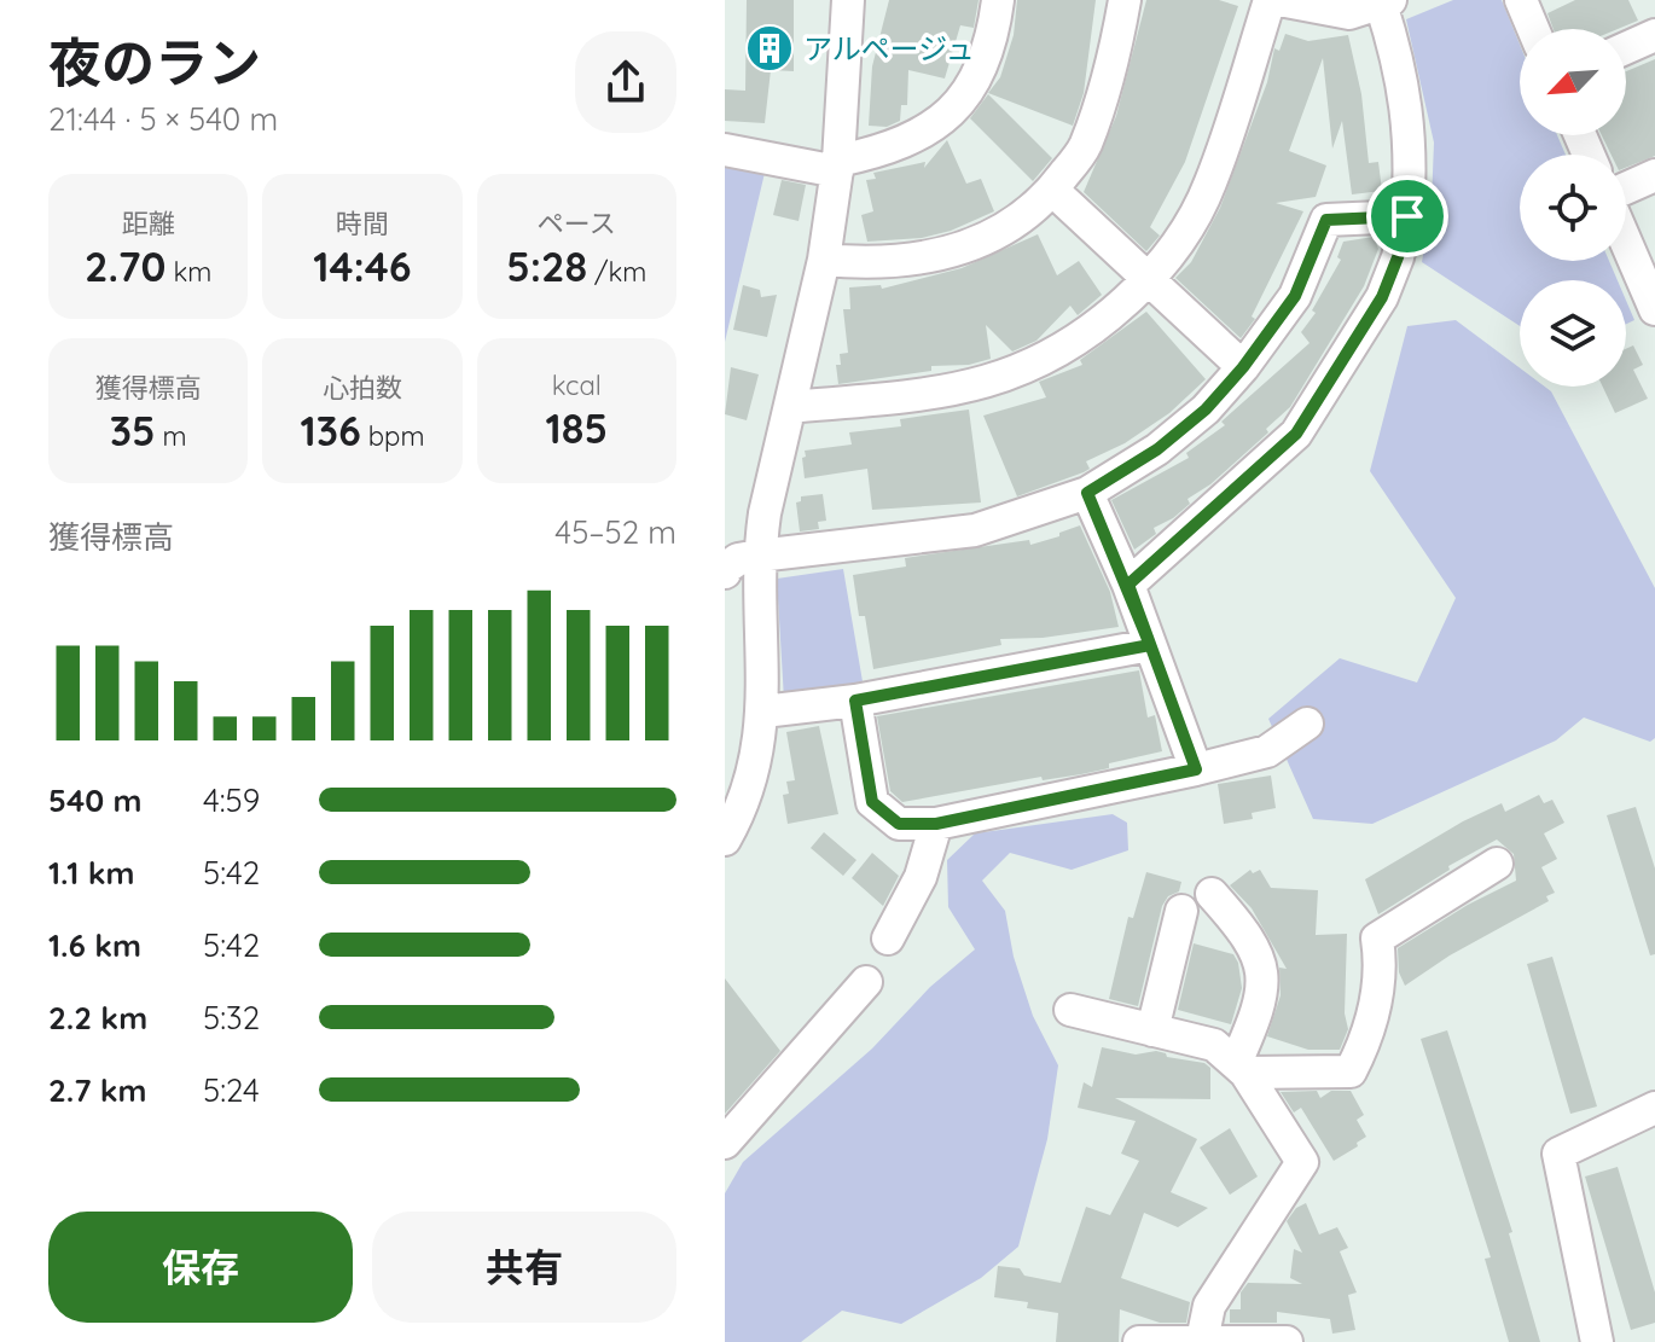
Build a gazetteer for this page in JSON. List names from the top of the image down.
{
  "places": {
    "building": ["アルページュ"]
  },
  "north": "bottom left",
  "page": {
    "heading": ["夜のラン", "21:44 · 5 × 540 m"],
    "stats": [
      ["距離", "2.70 km"],
      ["時間", "14:46"],
      ["ペース", "5:28 /km"],
      ["獲得標高", "35 m"],
      ["心拍数", "136 bpm"],
      ["kcal", "185"]
    ],
    "chart": ["獲得標高", "45–52 m"],
    "list": [
      {
        "name": "540 m",
        "note": "4:59"
      },
      {
        "name": "1.1 km",
        "note": "5:42"
      },
      {
        "name": "1.6 km",
        "note": "5:42"
      },
      {
        "name": "2.2 km",
        "note": "5:32"
      },
      {
        "name": "2.7 km",
        "note": "5:24"
      }
    ],
    "buttons": ["保存", "共有"]
  }
}
